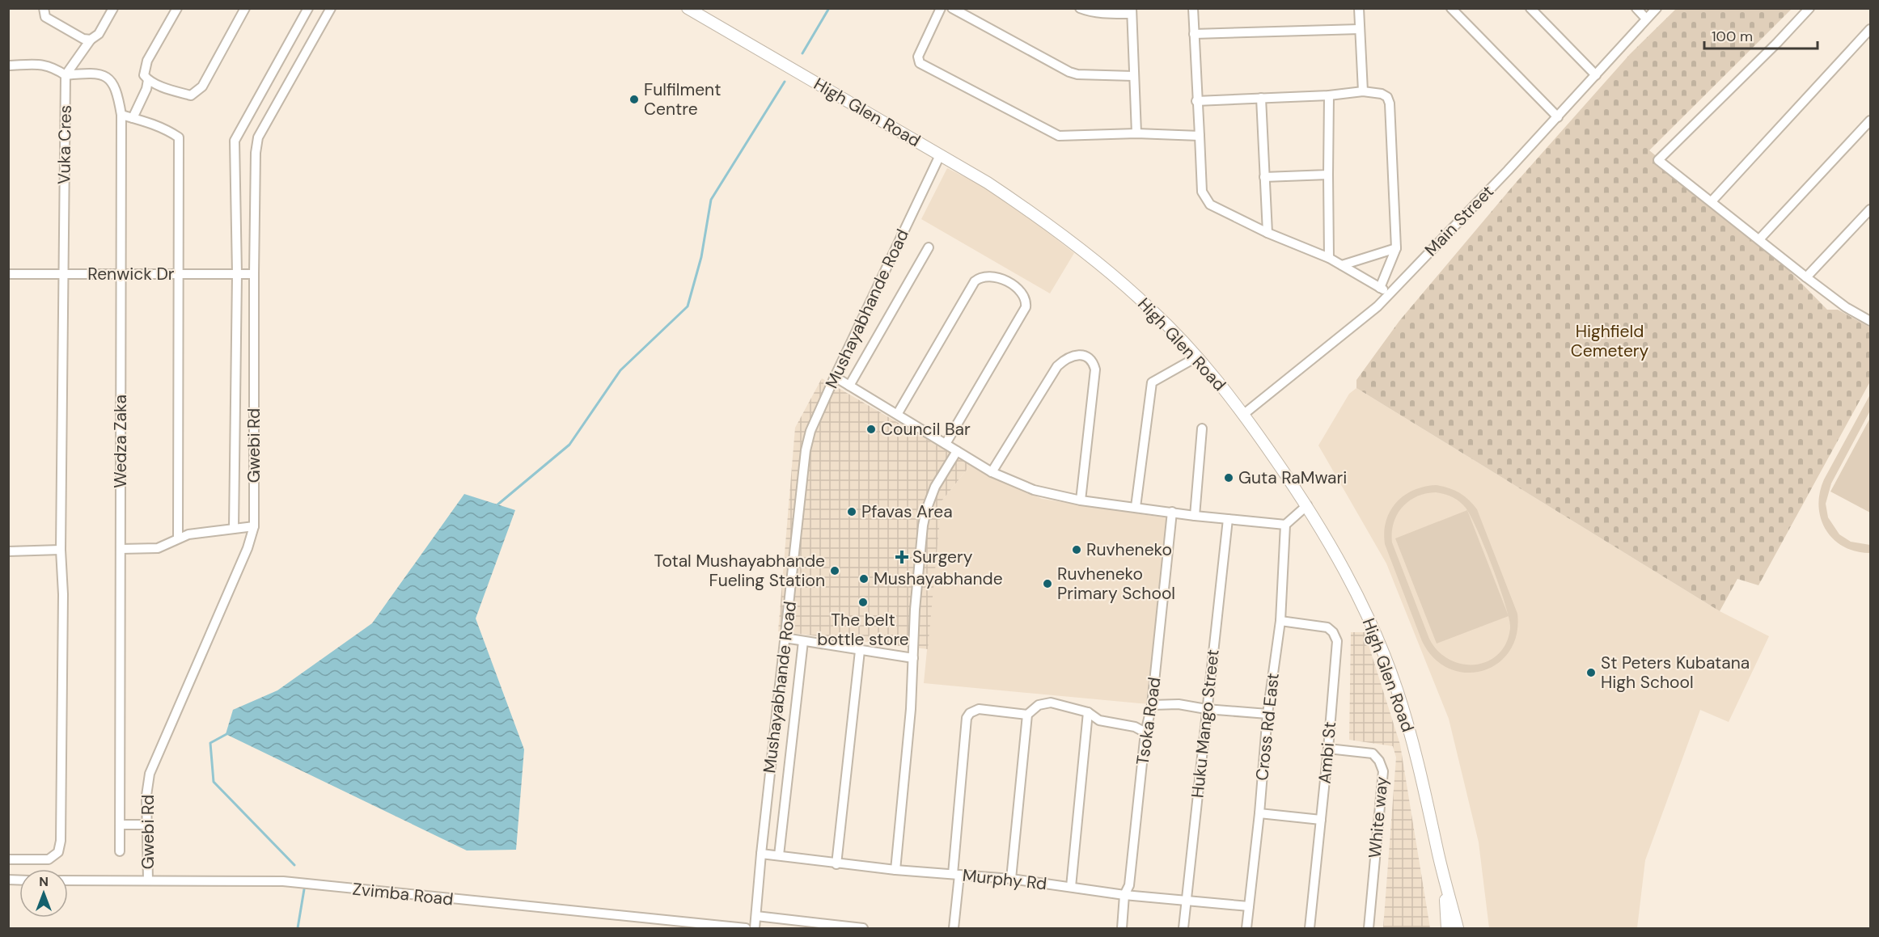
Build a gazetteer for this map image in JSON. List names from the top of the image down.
{
  "streets": {
    "main road": ["High Glen Road"],
    "street": [
      "Vuka Cres",
      "Main Street",
      "Renwick Dr",
      "Mushayabhande Road",
      "Wedza Zaka",
      "Gwebi Rd",
      "Tsoka Road",
      "Huku Mango Street",
      "Cross Rd East",
      "Ambi St",
      "White way",
      "Murphy Rd",
      "Zvimba Road"
    ]
  },
  "crossings": [
    ["High Glen Road", "Main Street"],
    ["High Glen Road", "Mushayabhande Road"],
    ["Vuka Cres", "Renwick Dr"],
    ["Vuka Cres", "Wedza Zaka"],
    ["Renwick Dr", "Wedza Zaka"],
    ["Renwick Dr", "Gwebi Rd"],
    ["Mushayabhande Road", "Murphy Rd"],
    ["Gwebi Rd", "Zvimba Road"],
    ["Tsoka Road", "Murphy Rd"],
    ["Huku Mango Street", "Murphy Rd"],
    ["Cross Rd East", "Ambi St"],
    ["Cross Rd East", "Murphy Rd"],
    ["Ambi St", "White way"]
  ],
  "parks": ["Highfield Cemetery"],
  "places": {
    "other": [
      "Fulfilment Centre",
      "Council Bar",
      "Guta RaMwari",
      "Pfavas Area",
      "Ruvheneko",
      "Total Mushayabhande Fueling Station",
      "Mushayabhande",
      "Ruvheneko Primary School",
      "The belt bottle store",
      "St Peters Kubatana High School"
    ],
    "health": ["Surgery"]
  },
  "scale_bar": "100 m",
  "north": "top"
}
